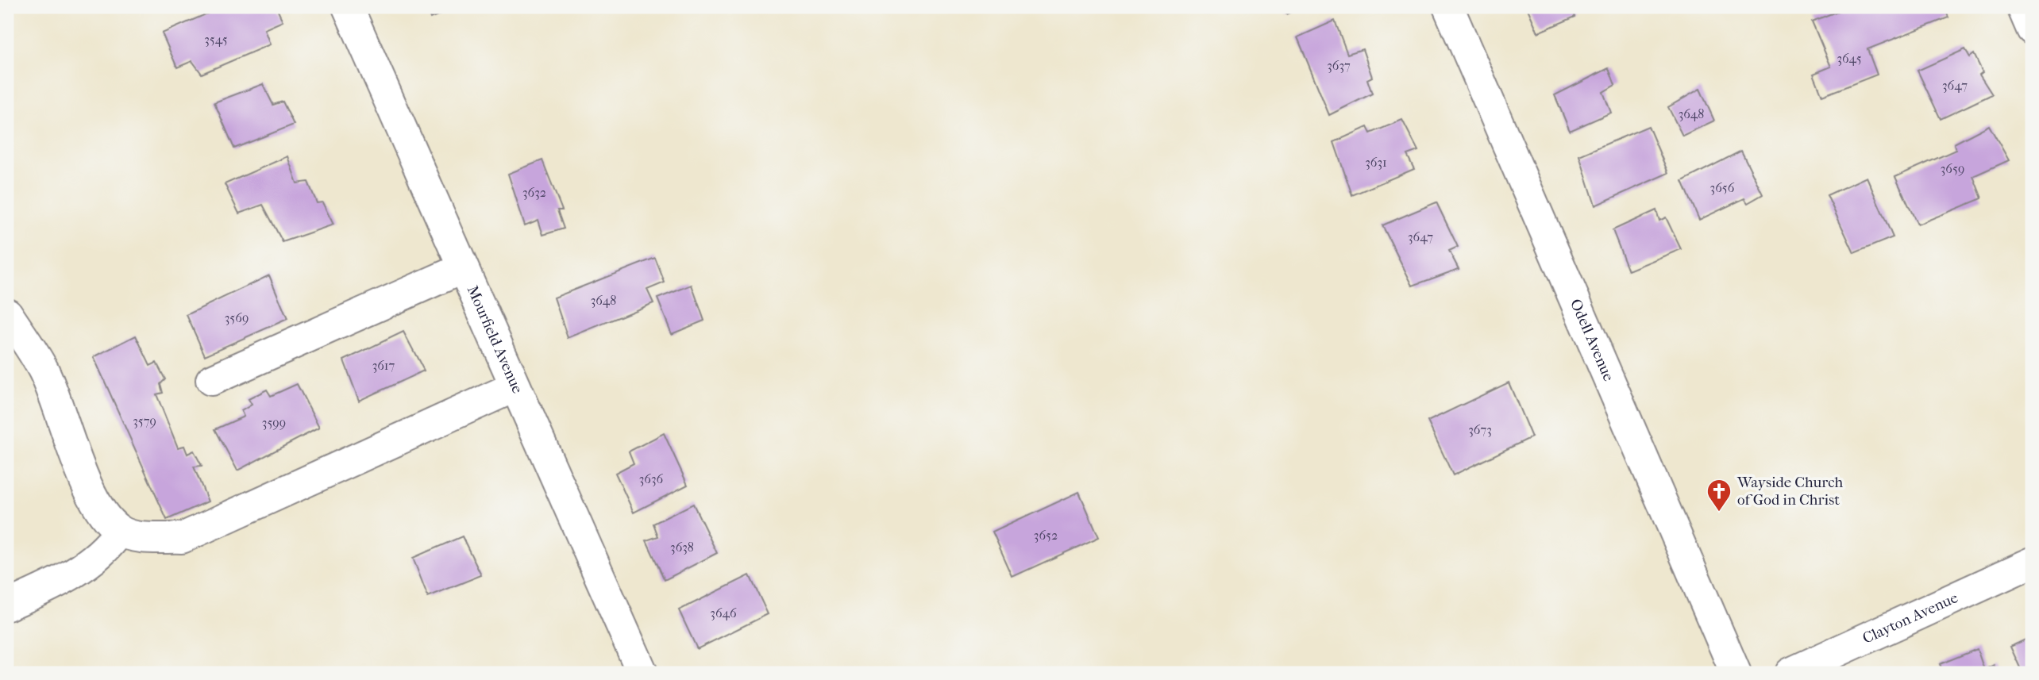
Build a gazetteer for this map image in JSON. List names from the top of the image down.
{
  "streets": {
    "street": ["Mourfield Avenue", "Odell Avenue", "Clayton Avenue"]
  },
  "places": {
    "church": ["Wayside Church of God in Christ"]
  },
  "house_numbers": [
    "3545",
    "3645",
    "3637",
    "3647",
    "3648",
    "3631",
    "3659",
    "3656",
    "3632",
    "3647",
    "3648",
    "3569",
    "3617",
    "3579",
    "3599",
    "3673",
    "3636",
    "3652",
    "3638",
    "3646"
  ]
}
